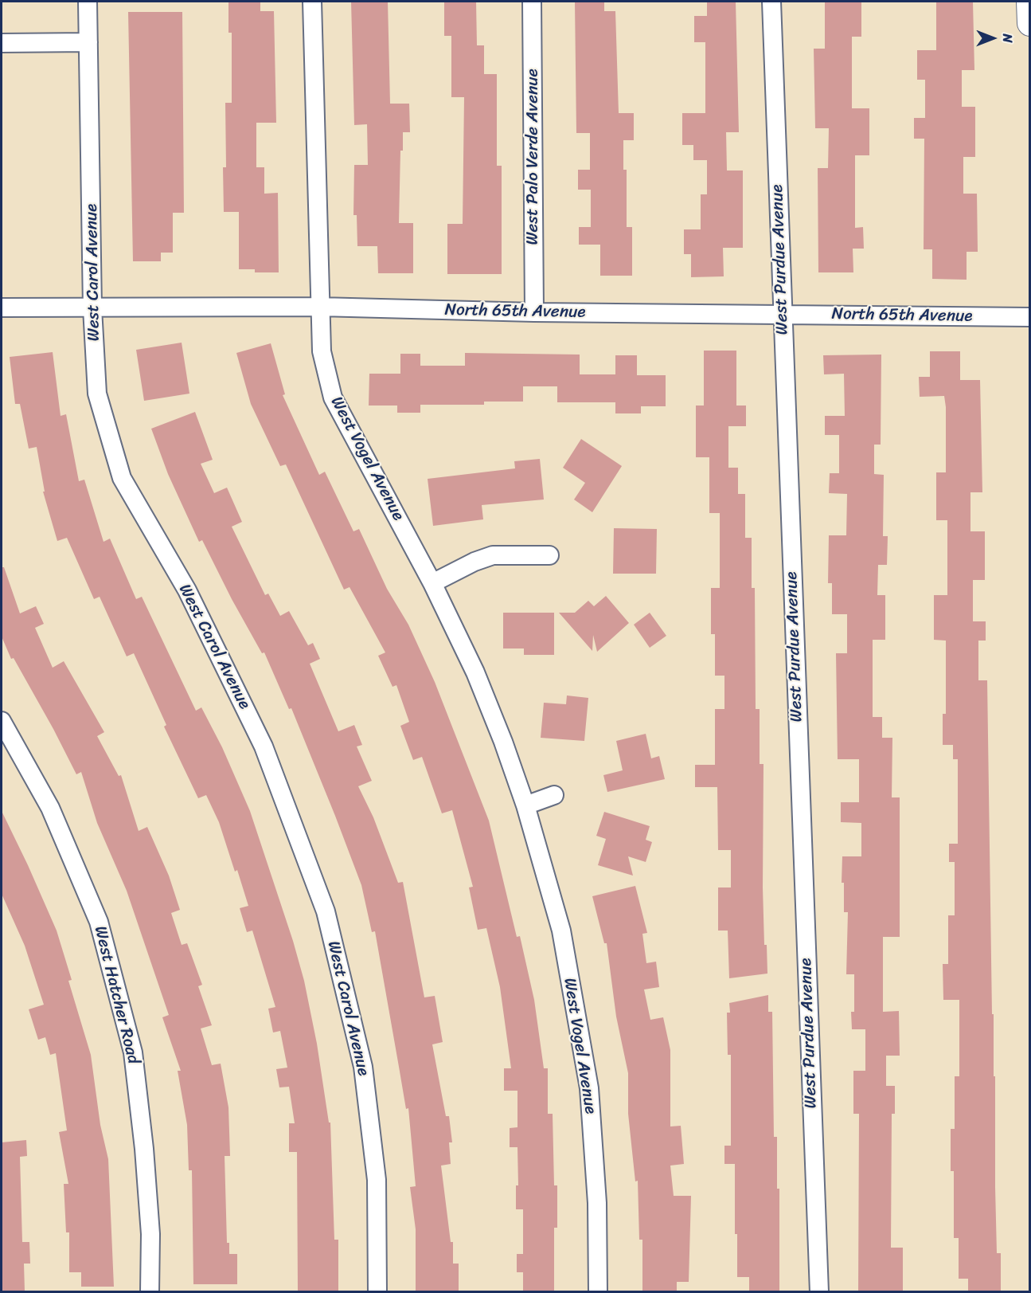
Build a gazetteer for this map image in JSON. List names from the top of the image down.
{
  "streets": {
    "street": [
      "West Palo Verde Avenue",
      "West Purdue Avenue",
      "West Carol Avenue",
      "North 65th Avenue",
      "West Vogel Avenue",
      "West Hatcher Road"
    ]
  },
  "crossings": [
    ["West Palo Verde Avenue", "North 65th Avenue"],
    ["West Purdue Avenue", "North 65th Avenue"],
    ["West Carol Avenue", "North 65th Avenue"],
    ["North 65th Avenue", "West Vogel Avenue"]
  ],
  "north": "right"
}
